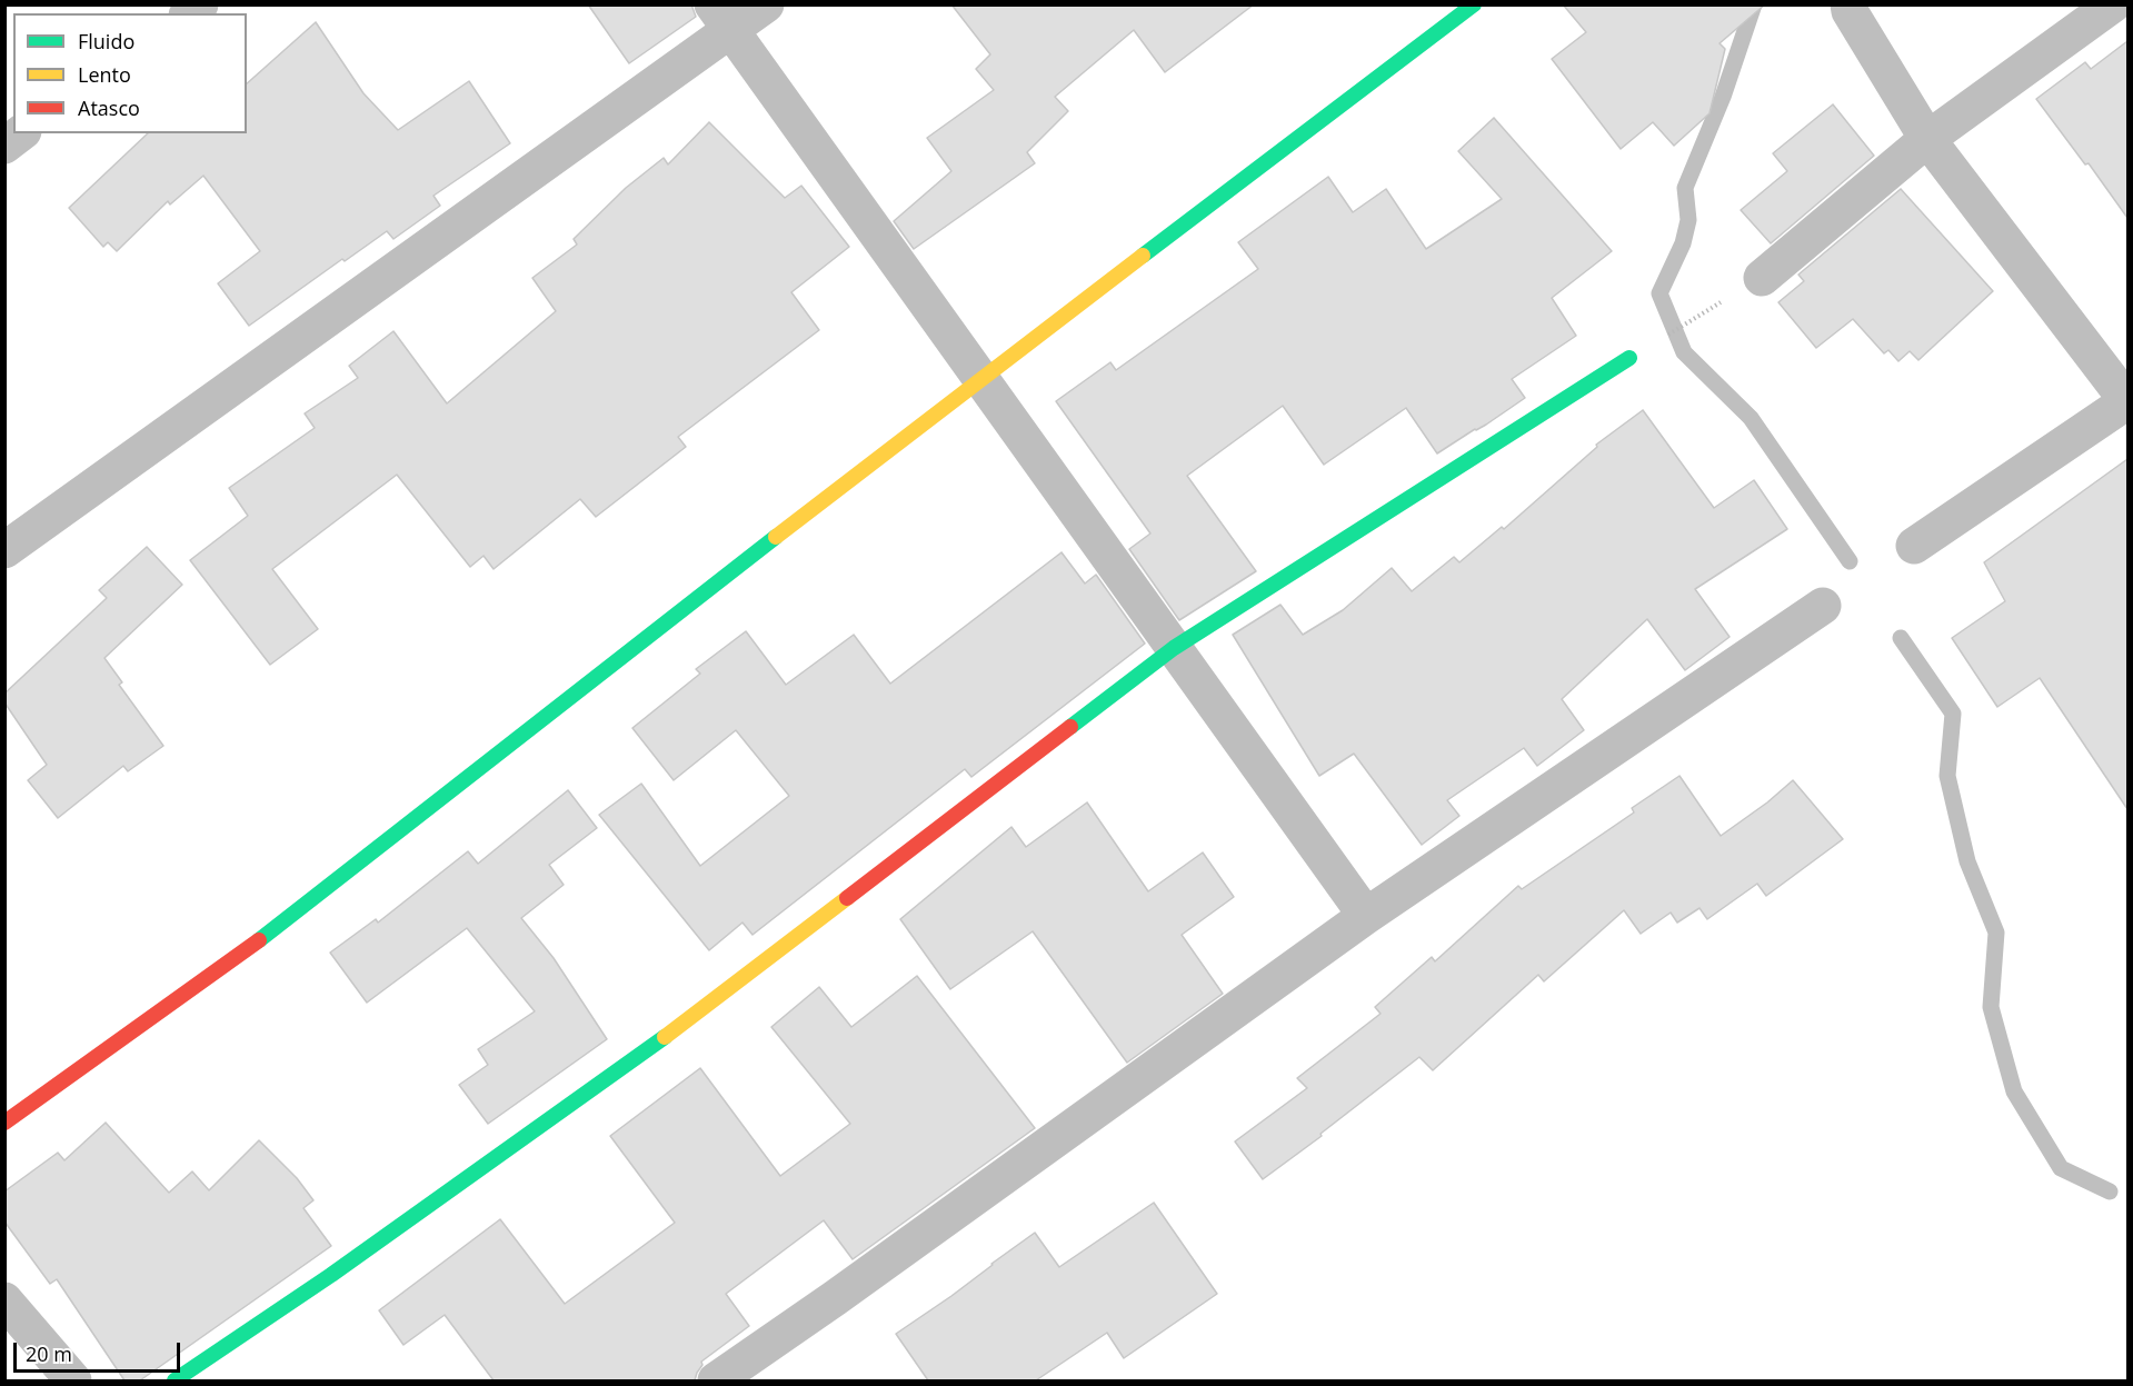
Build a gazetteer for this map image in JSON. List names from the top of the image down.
{
  "legend": ["Fluido", "Lento", "Atasco"],
  "scale_bar": "20 m"
}
